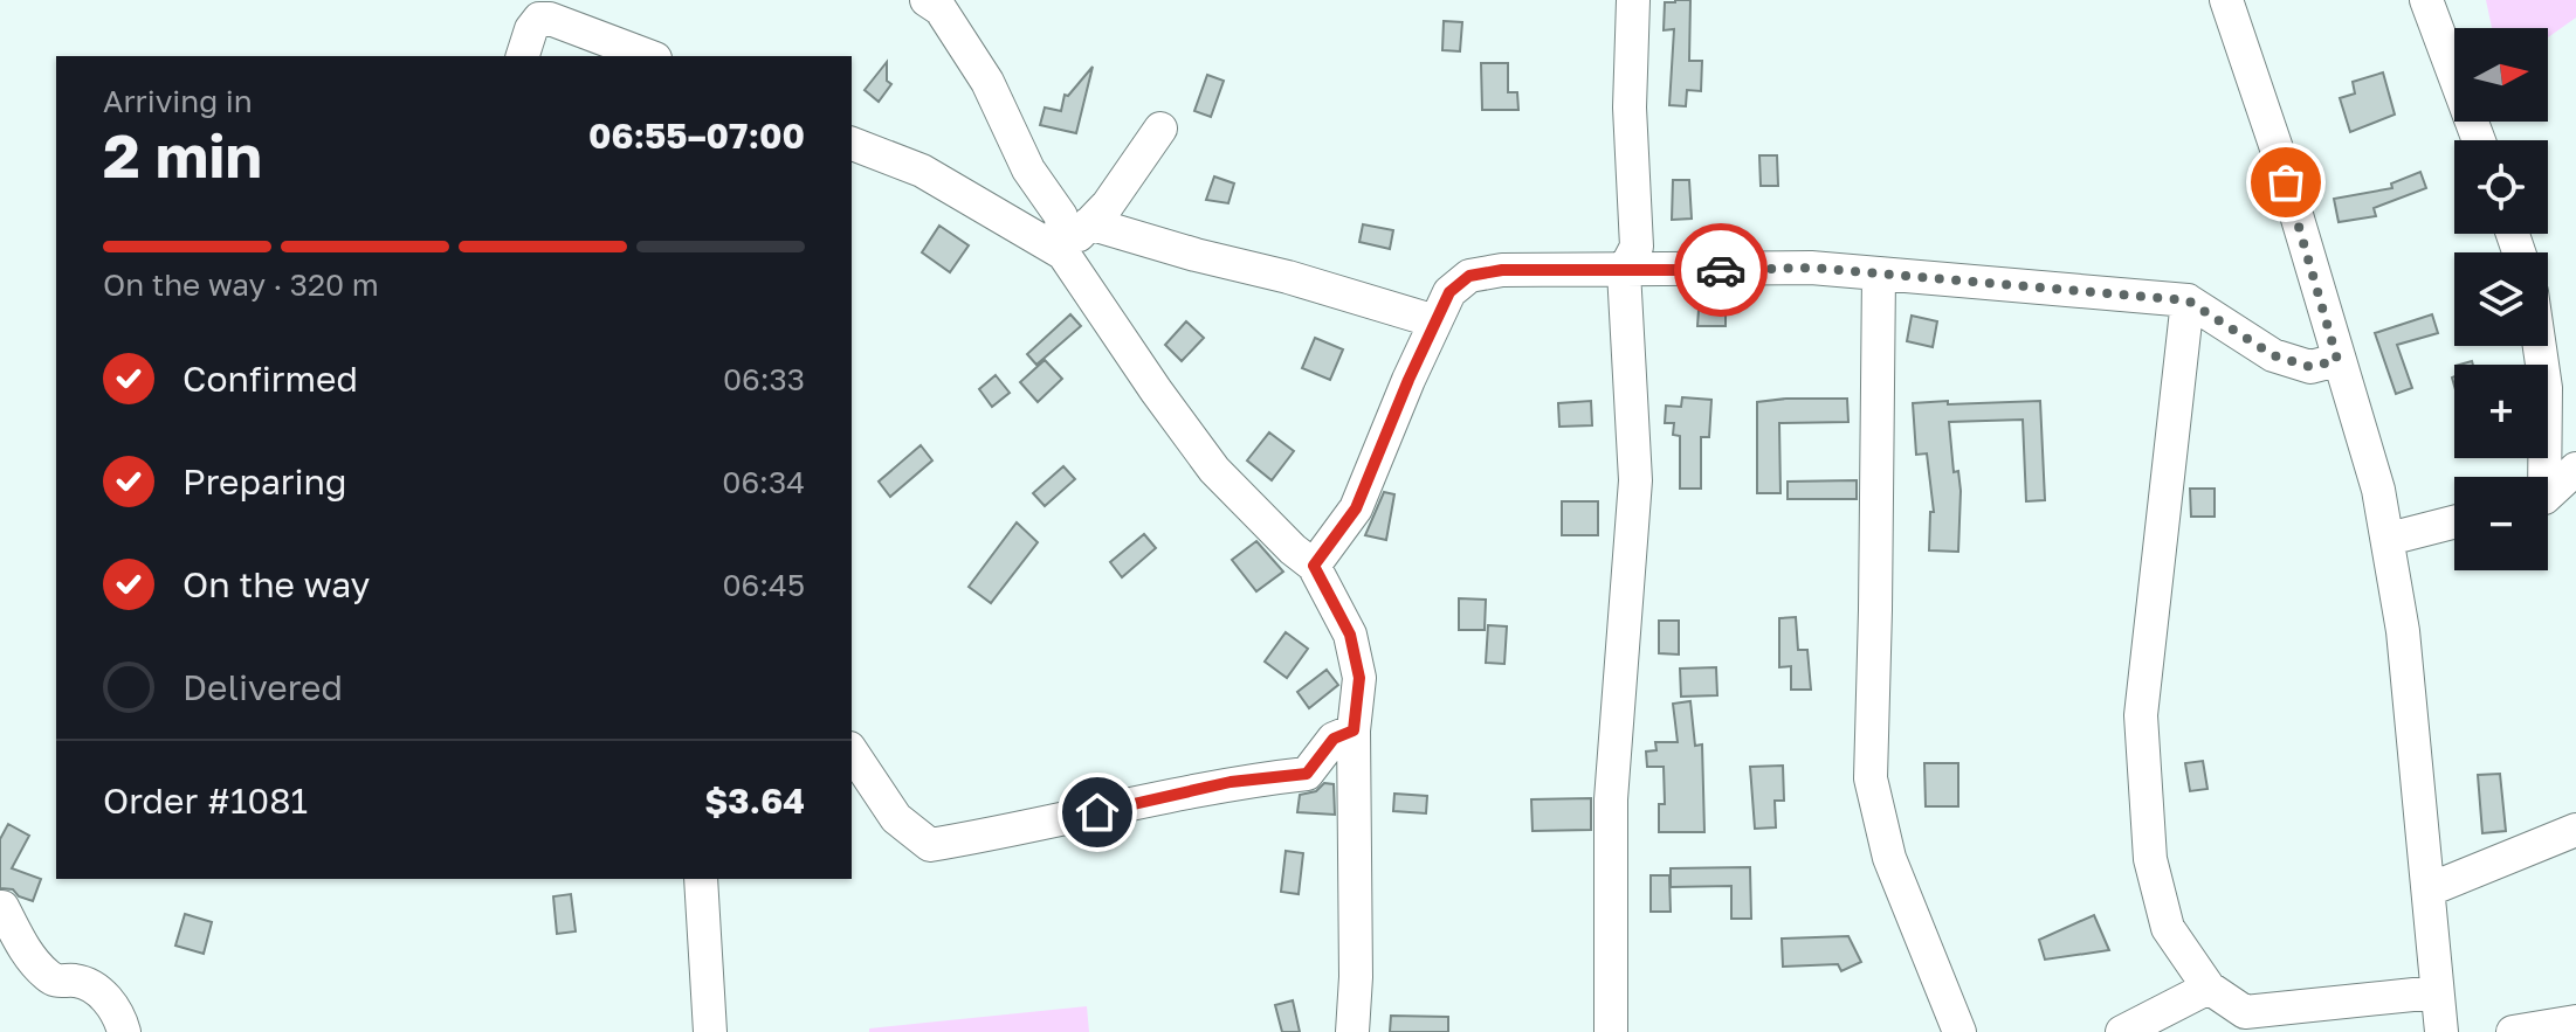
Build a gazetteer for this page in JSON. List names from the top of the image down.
{
  "north": "right",
  "page": {
    "map_buttons": ["+", "−"],
    "heading": ["2 min", "Arriving in", "06:55–07:00"],
    "panel": ["Order #1081", "$3.64"],
    "bar": "On the way · 320 m",
    "list": [
      ["Confirmed", "06:33"],
      ["Preparing", "06:34"],
      ["On the way", "06:45"],
      "Delivered"
    ]
  }
}
